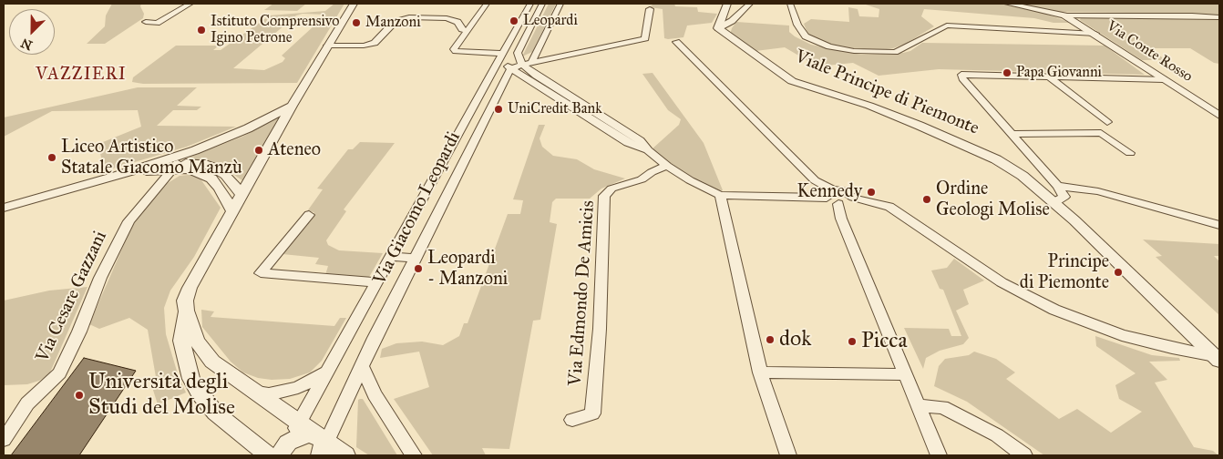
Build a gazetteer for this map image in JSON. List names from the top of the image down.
{
  "streets": {
    "street": [
      "Via Conte Rosso",
      "Viale Principe di Piemonte",
      "Via Giacomo Leopardi",
      "Via Edmondo De Amicis",
      "Via Cesare Gazzani"
    ]
  },
  "districts": ["VAZZIERI"],
  "places": [
    "Leopardi",
    "Manzoni",
    "Istituto Comprensivo Igino Petrone",
    "Papa Giovanni",
    "UniCredit Bank",
    "Ateneo",
    "Liceo Artistico Statale Giacomo Manzù",
    "Kennedy",
    "Ordine Geologi Molise",
    "Leopardi - Manzoni",
    "Principe di Piemonte",
    "dok",
    "Picca",
    "Università degli Studi del Molise"
  ],
  "north": "bottom left"
}
